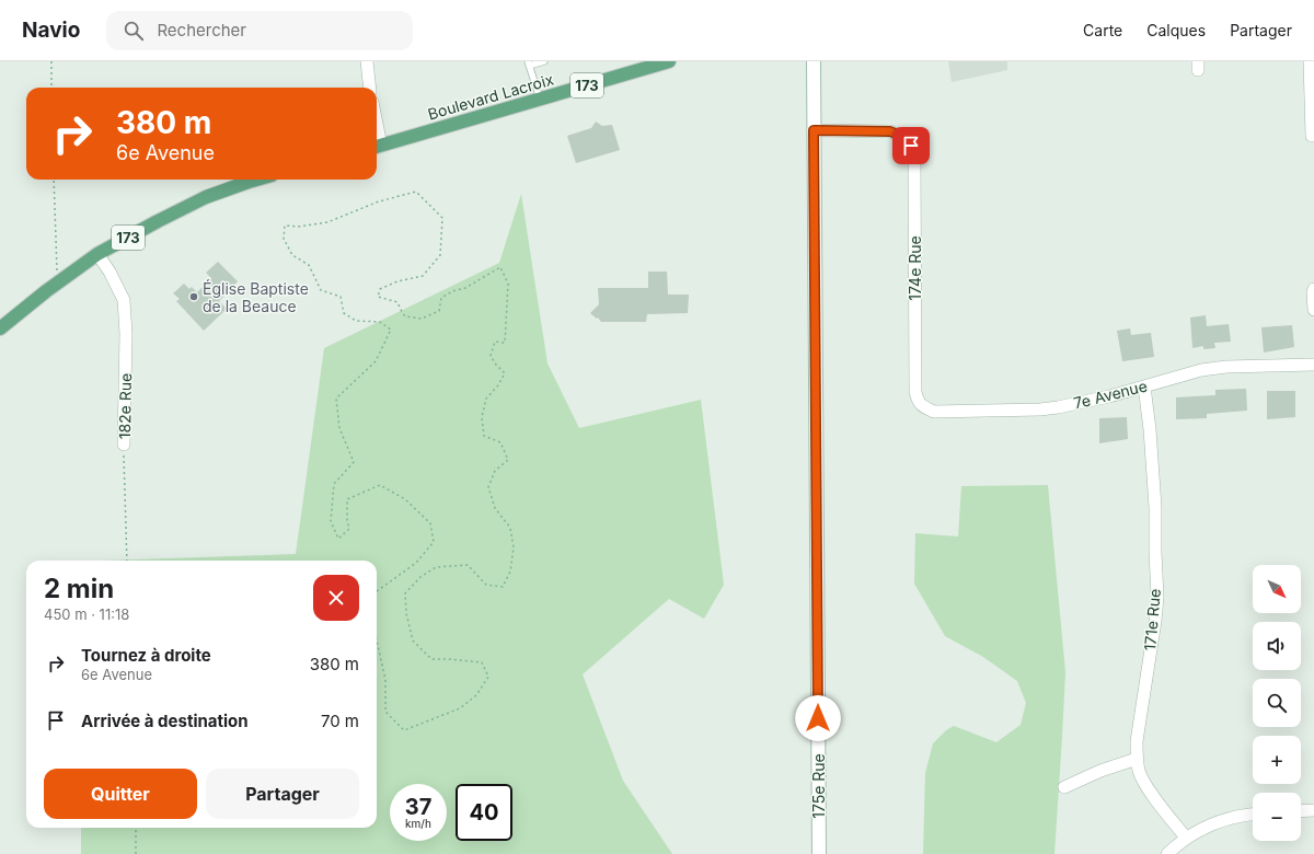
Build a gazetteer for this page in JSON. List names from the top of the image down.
{
  "streets": {
    "main road": ["173", "Boulevard Lacroix"],
    "street": [
      "174e Rue",
      "7e Avenue",
      "182e Rue",
      "171e Rue",
      "175e Rue"
    ]
  },
  "crossings": [
    ["173", "182e Rue"],
    ["174e Rue", "7e Avenue"],
    ["174e Rue", "175e Rue"],
    ["7e Avenue", "171e Rue"]
  ],
  "places": ["Église Baptiste de la Beauce"],
  "north": "bottom right",
  "page": {
    "header": "Navio",
    "search": "Rechercher",
    "nav": ["Carte", "Calques", "Partager"],
    "turn": ["380 m", "6e Avenue"],
    "heading": ["2 min", "450 m · 11:18"],
    "map_buttons": ["+", "−"],
    "list": [
      {
        "name": "Tournez à droite",
        "note": "6e Avenue",
        "value": "380 m"
      },
      {
        "name": "Arrivée à destination",
        "value": "70 m"
      }
    ],
    "buttons": ["Quitter", "Partager"],
    "speed": "37 km/h",
    "limit": "40"
  }
}
